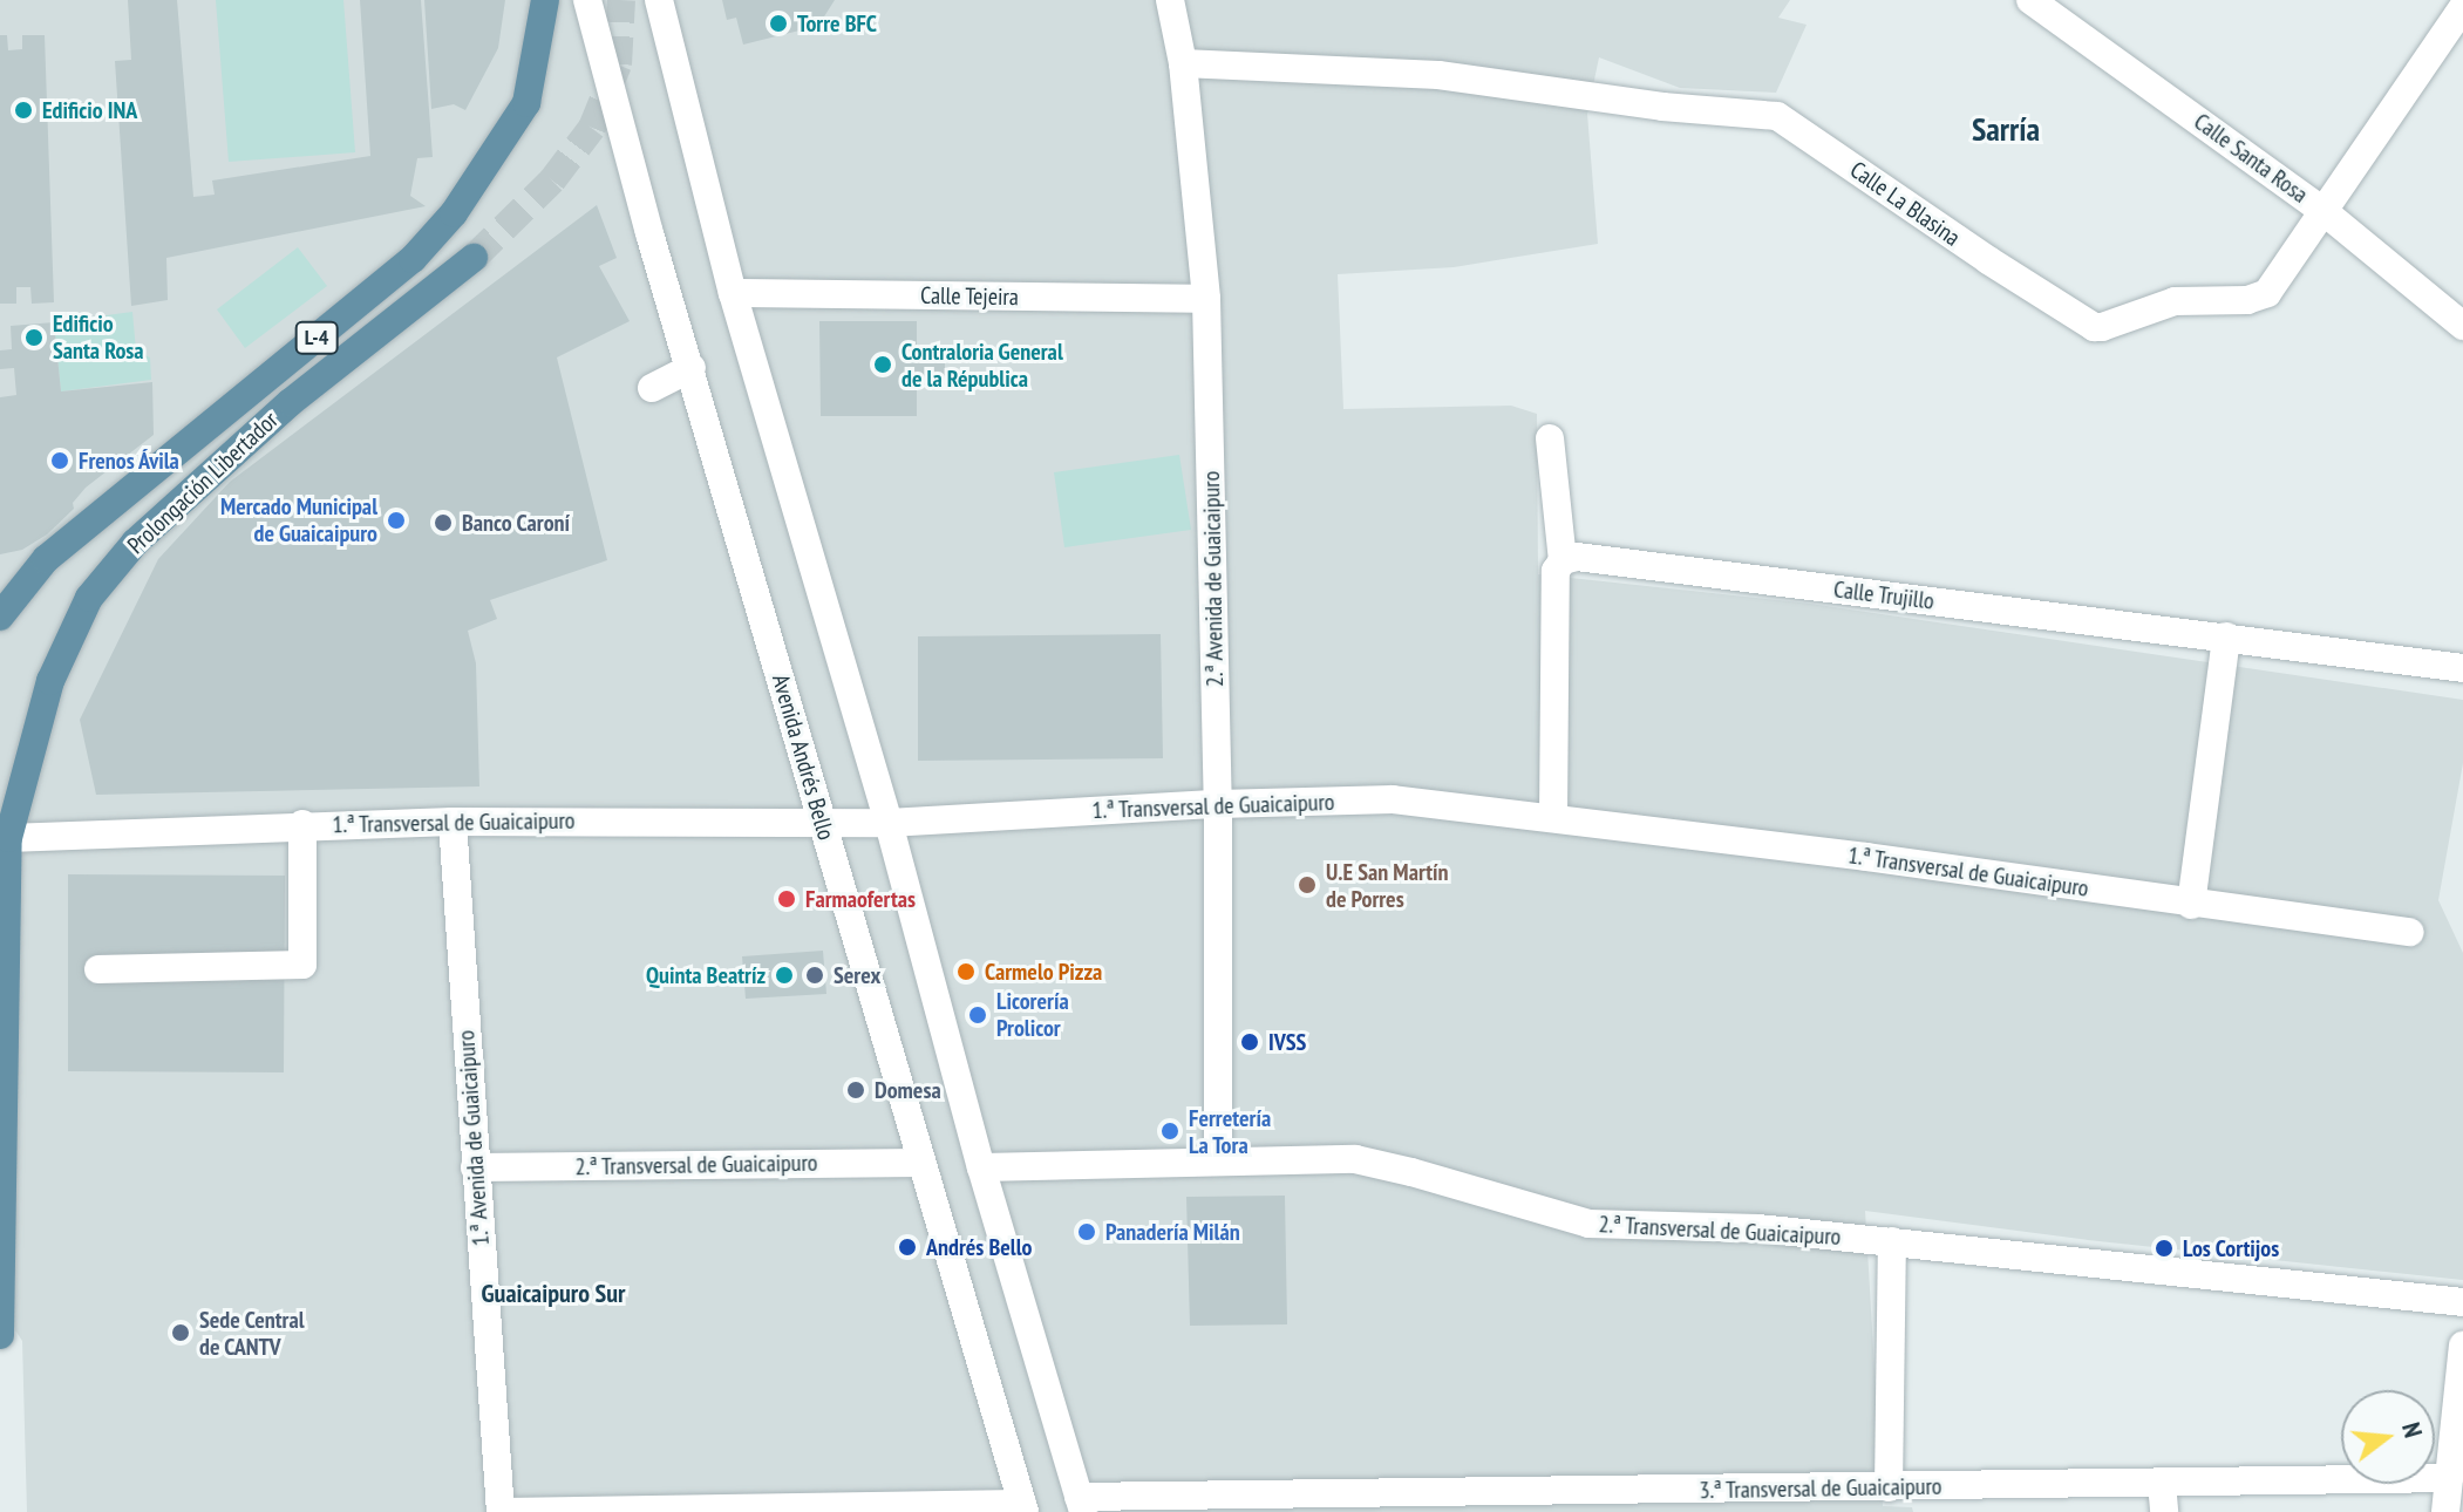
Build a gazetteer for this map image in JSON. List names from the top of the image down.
{
  "streets": {
    "main road": ["L-4", "Prolongación Libertador"],
    "street": [
      "Calle Santa Rosa",
      "Calle La Blasina",
      "Calle Tejeira",
      "2.ª Avenida de Guaicaipuro",
      "Calle Trujillo",
      "Avenida Andrés Bello",
      "1.ª Transversal de Guaicaipuro",
      "1.ª Avenida de Guaicaipuro",
      "2.ª Transversal de Guaicaipuro",
      "3.ª Transversal de Guaicaipuro"
    ]
  },
  "crossings": [
    ["Calle Santa Rosa", "Calle La Blasina"],
    ["Calle La Blasina", "2.ª Avenida de Guaicaipuro"],
    ["Calle Tejeira", "2.ª Avenida de Guaicaipuro"],
    ["Prolongación Libertador", "1.ª Transversal de Guaicaipuro"],
    ["2.ª Avenida de Guaicaipuro", "1.ª Transversal de Guaicaipuro"],
    ["2.ª Avenida de Guaicaipuro", "2.ª Transversal de Guaicaipuro"],
    ["Avenida Andrés Bello", "1.ª Transversal de Guaicaipuro"],
    ["Avenida Andrés Bello", "2.ª Transversal de Guaicaipuro"],
    ["1.ª Transversal de Guaicaipuro", "1.ª Avenida de Guaicaipuro"],
    ["1.ª Avenida de Guaicaipuro", "2.ª Transversal de Guaicaipuro"]
  ],
  "districts": ["Sarría", "Guaicaipuro Sur"],
  "places": [
    "Torre BFC",
    "Edificio INA",
    "Edificio Santa Rosa",
    "Contraloria General de la Républica",
    "Frenos Ávila",
    "Mercado Municipal de Guaicaipuro",
    "Banco Caroní",
    "U.E San Martín de Porres",
    "Farmaofertas",
    "Carmelo Pizza",
    "Quinta Beatríz",
    "Serex",
    "Licorería Prolicor",
    "IVSS",
    "Domesa",
    "Ferretería La Tora",
    "Panadería Milán",
    "Andrés Bello",
    "Los Cortijos",
    "Sede Central de CANTV"
  ],
  "north": "right"
}
